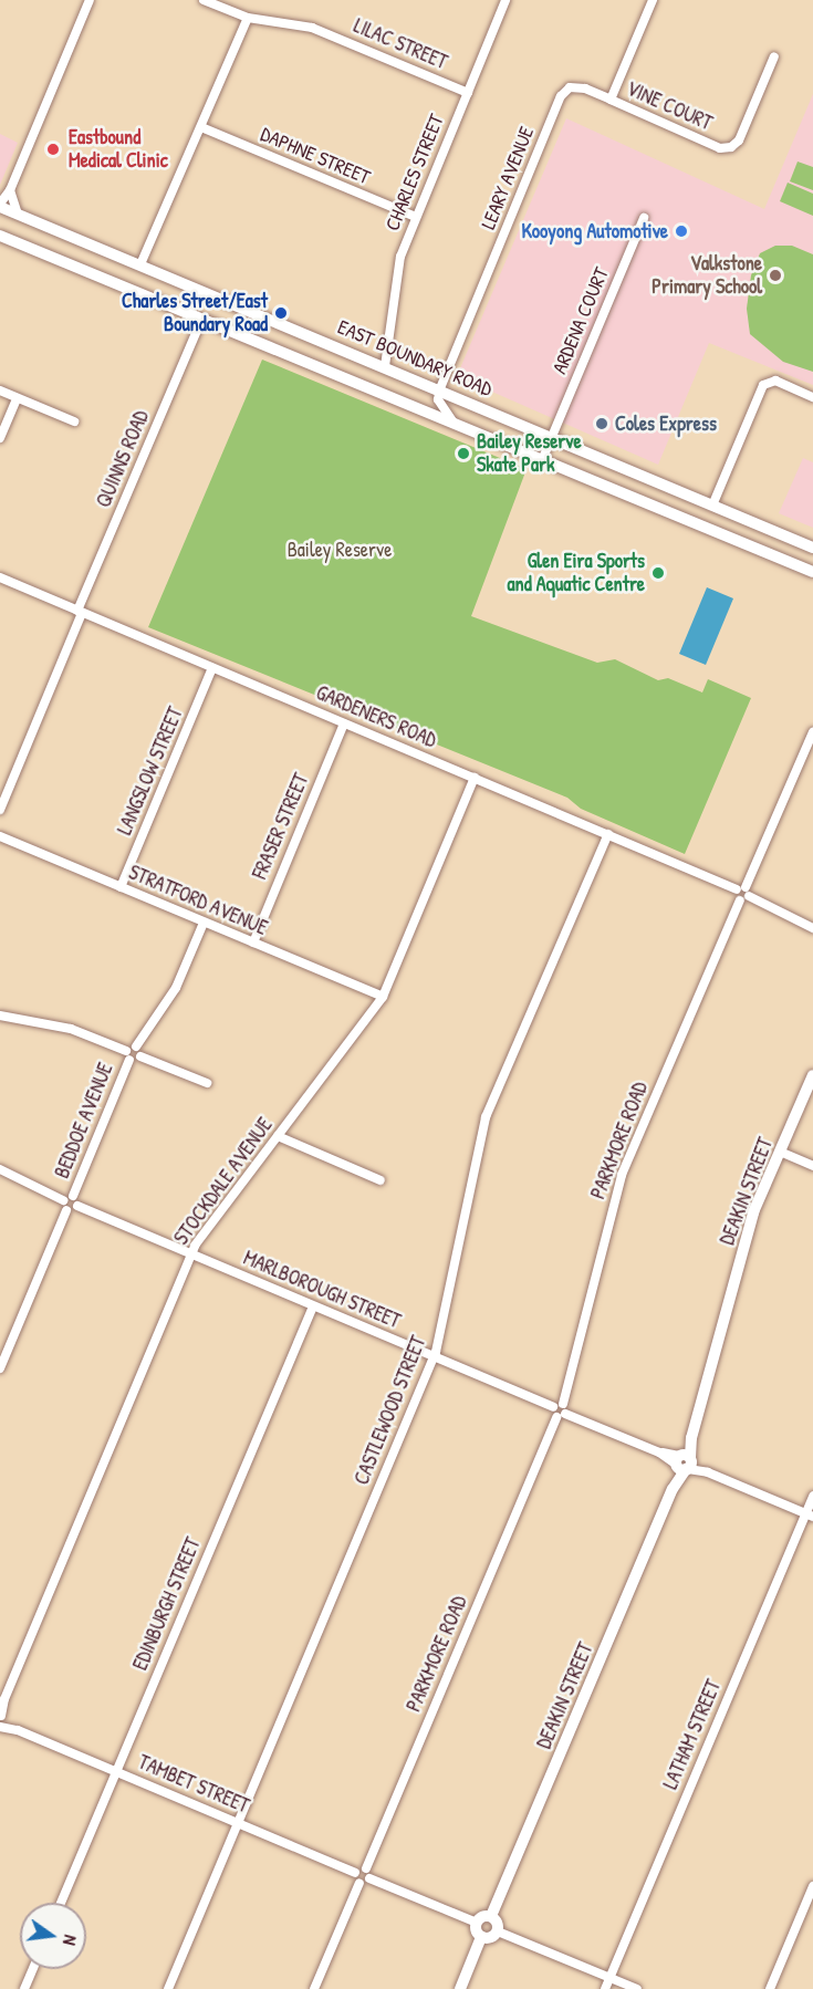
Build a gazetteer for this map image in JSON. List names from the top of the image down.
{
  "streets": {
    "main road": ["EAST BOUNDARY ROAD", "DEAKIN STREET"],
    "street": [
      "LILAC STREET",
      "VINE COURT",
      "DAPHNE STREET",
      "CHARLES STREET",
      "LEARY AVENUE",
      "ARDENA COURT",
      "QUINNS ROAD",
      "GARDENERS ROAD",
      "LANGSLOW STREET",
      "FRASER STREET",
      "STRATFORD AVENUE",
      "BEDDOE AVENUE",
      "PARKMORE ROAD",
      "STOCKDALE AVENUE",
      "MARLBOROUGH STREET",
      "CASTLEWOOD STREET",
      "EDINBURGH STREET",
      "LATHAM STREET",
      "TAMBET STREET"
    ]
  },
  "crossings": [
    ["LILAC STREET", "CHARLES STREET"],
    ["VINE COURT", "LEARY AVENUE"],
    ["DAPHNE STREET", "CHARLES STREET"],
    ["CHARLES STREET", "EAST BOUNDARY ROAD"],
    ["LEARY AVENUE", "EAST BOUNDARY ROAD"],
    ["ARDENA COURT", "EAST BOUNDARY ROAD"],
    ["QUINNS ROAD", "GARDENERS ROAD"],
    ["GARDENERS ROAD", "LANGSLOW STREET"],
    ["GARDENERS ROAD", "FRASER STREET"],
    ["GARDENERS ROAD", "PARKMORE ROAD"],
    ["GARDENERS ROAD", "STOCKDALE AVENUE"],
    ["GARDENERS ROAD", "CASTLEWOOD STREET"],
    ["LANGSLOW STREET", "STRATFORD AVENUE"],
    ["FRASER STREET", "STRATFORD AVENUE"],
    ["STRATFORD AVENUE", "BEDDOE AVENUE"],
    ["STRATFORD AVENUE", "STOCKDALE AVENUE"],
    ["PARKMORE ROAD", "MARLBOROUGH STREET"],
    ["STOCKDALE AVENUE", "MARLBOROUGH STREET"],
    ["STOCKDALE AVENUE", "TAMBET STREET"],
    ["DEAKIN STREET", "MARLBOROUGH STREET"],
    ["MARLBOROUGH STREET", "CASTLEWOOD STREET"],
    ["MARLBOROUGH STREET", "EDINBURGH STREET"],
    ["MARLBOROUGH STREET", "LATHAM STREET"],
    ["CASTLEWOOD STREET", "TAMBET STREET"],
    ["EDINBURGH STREET", "TAMBET STREET"]
  ],
  "parks": ["Bailey Reserve"],
  "places": [
    "Eastbound Medical Clinic",
    "Kooyong Automotive",
    "Valkstone Primary School",
    "Charles Street/East Boundary Road",
    "Coles Express",
    "Bailey Reserve Skate Park",
    "Glen Eira Sports and Aquatic Centre"
  ],
  "north": "right"
}
